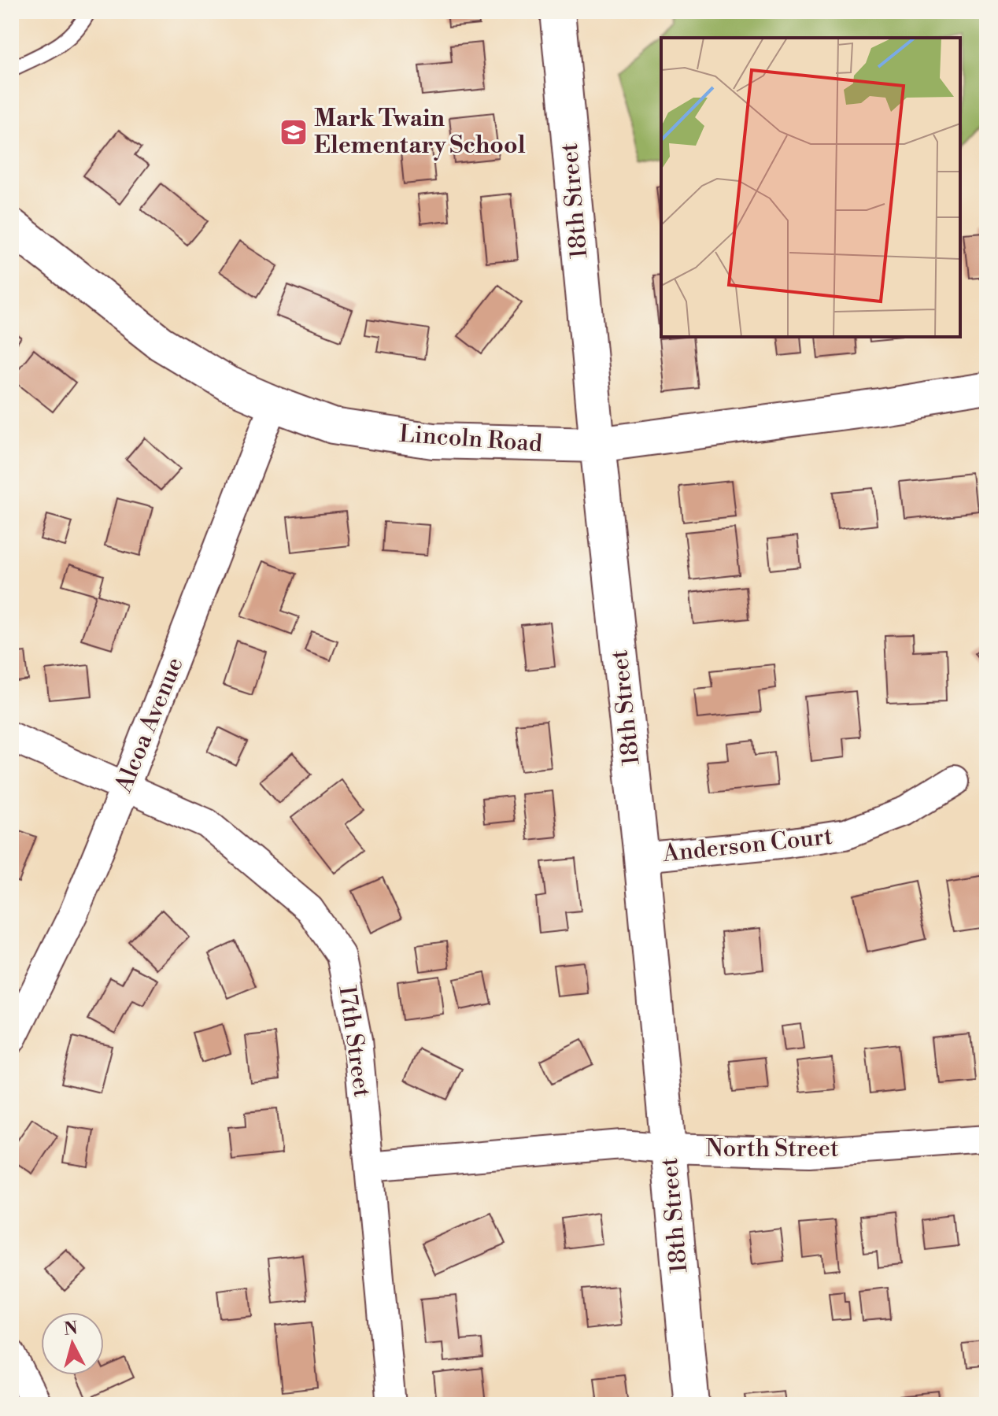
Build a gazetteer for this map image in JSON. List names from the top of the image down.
{
  "streets": {
    "street": [
      "18th Street",
      "Lincoln Road",
      "Alcoa Avenue",
      "Anderson Court",
      "17th Street",
      "North Street"
    ]
  },
  "crossings": [
    ["18th Street", "Lincoln Road"],
    ["18th Street", "Anderson Court"],
    ["18th Street", "North Street"],
    ["Lincoln Road", "Alcoa Avenue"],
    ["Alcoa Avenue", "17th Street"],
    ["17th Street", "North Street"]
  ],
  "places": {
    "school or university": ["Mark Twain Elementary School"]
  },
  "north": "top"
}
